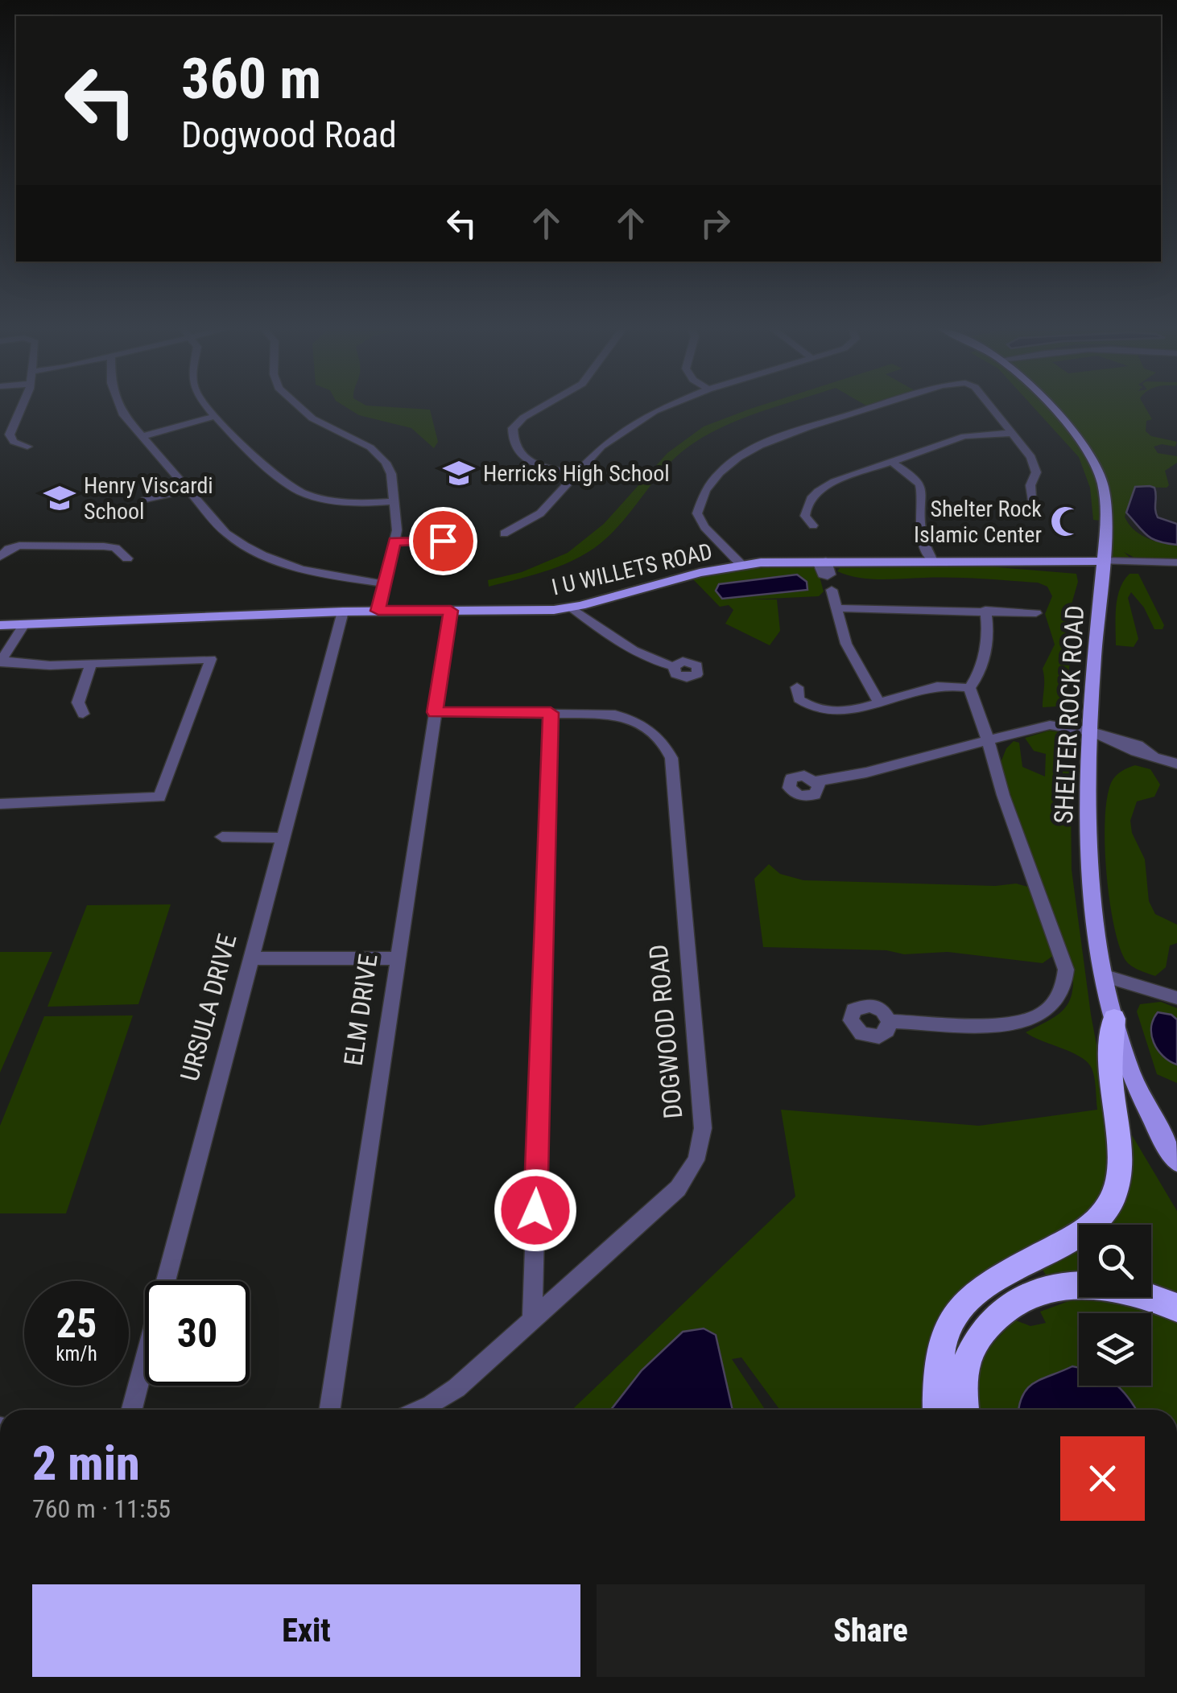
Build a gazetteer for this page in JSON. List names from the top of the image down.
{
  "streets": {
    "main road": ["I U WILLETS ROAD", "SHELTER ROCK ROAD"],
    "street": ["URSULA DRIVE", "ELM DRIVE", "DOGWOOD ROAD"]
  },
  "crossings": [
    ["I U WILLETS ROAD", "SHELTER ROCK ROAD"],
    ["I U WILLETS ROAD", "URSULA DRIVE"],
    ["I U WILLETS ROAD", "ELM DRIVE"],
    ["ELM DRIVE", "DOGWOOD ROAD"]
  ],
  "places": {
    "school or university": ["Herricks High School", "Henry Viscardi School"],
    "mosque": ["Shelter Rock Islamic Center"]
  },
  "page": {
    "turn": ["360 m", "Dogwood Road"],
    "speed": "25 km/h",
    "limit": "30",
    "heading": ["2 min", "760 m · 11:55"],
    "buttons": ["Exit", "Share"]
  }
}
